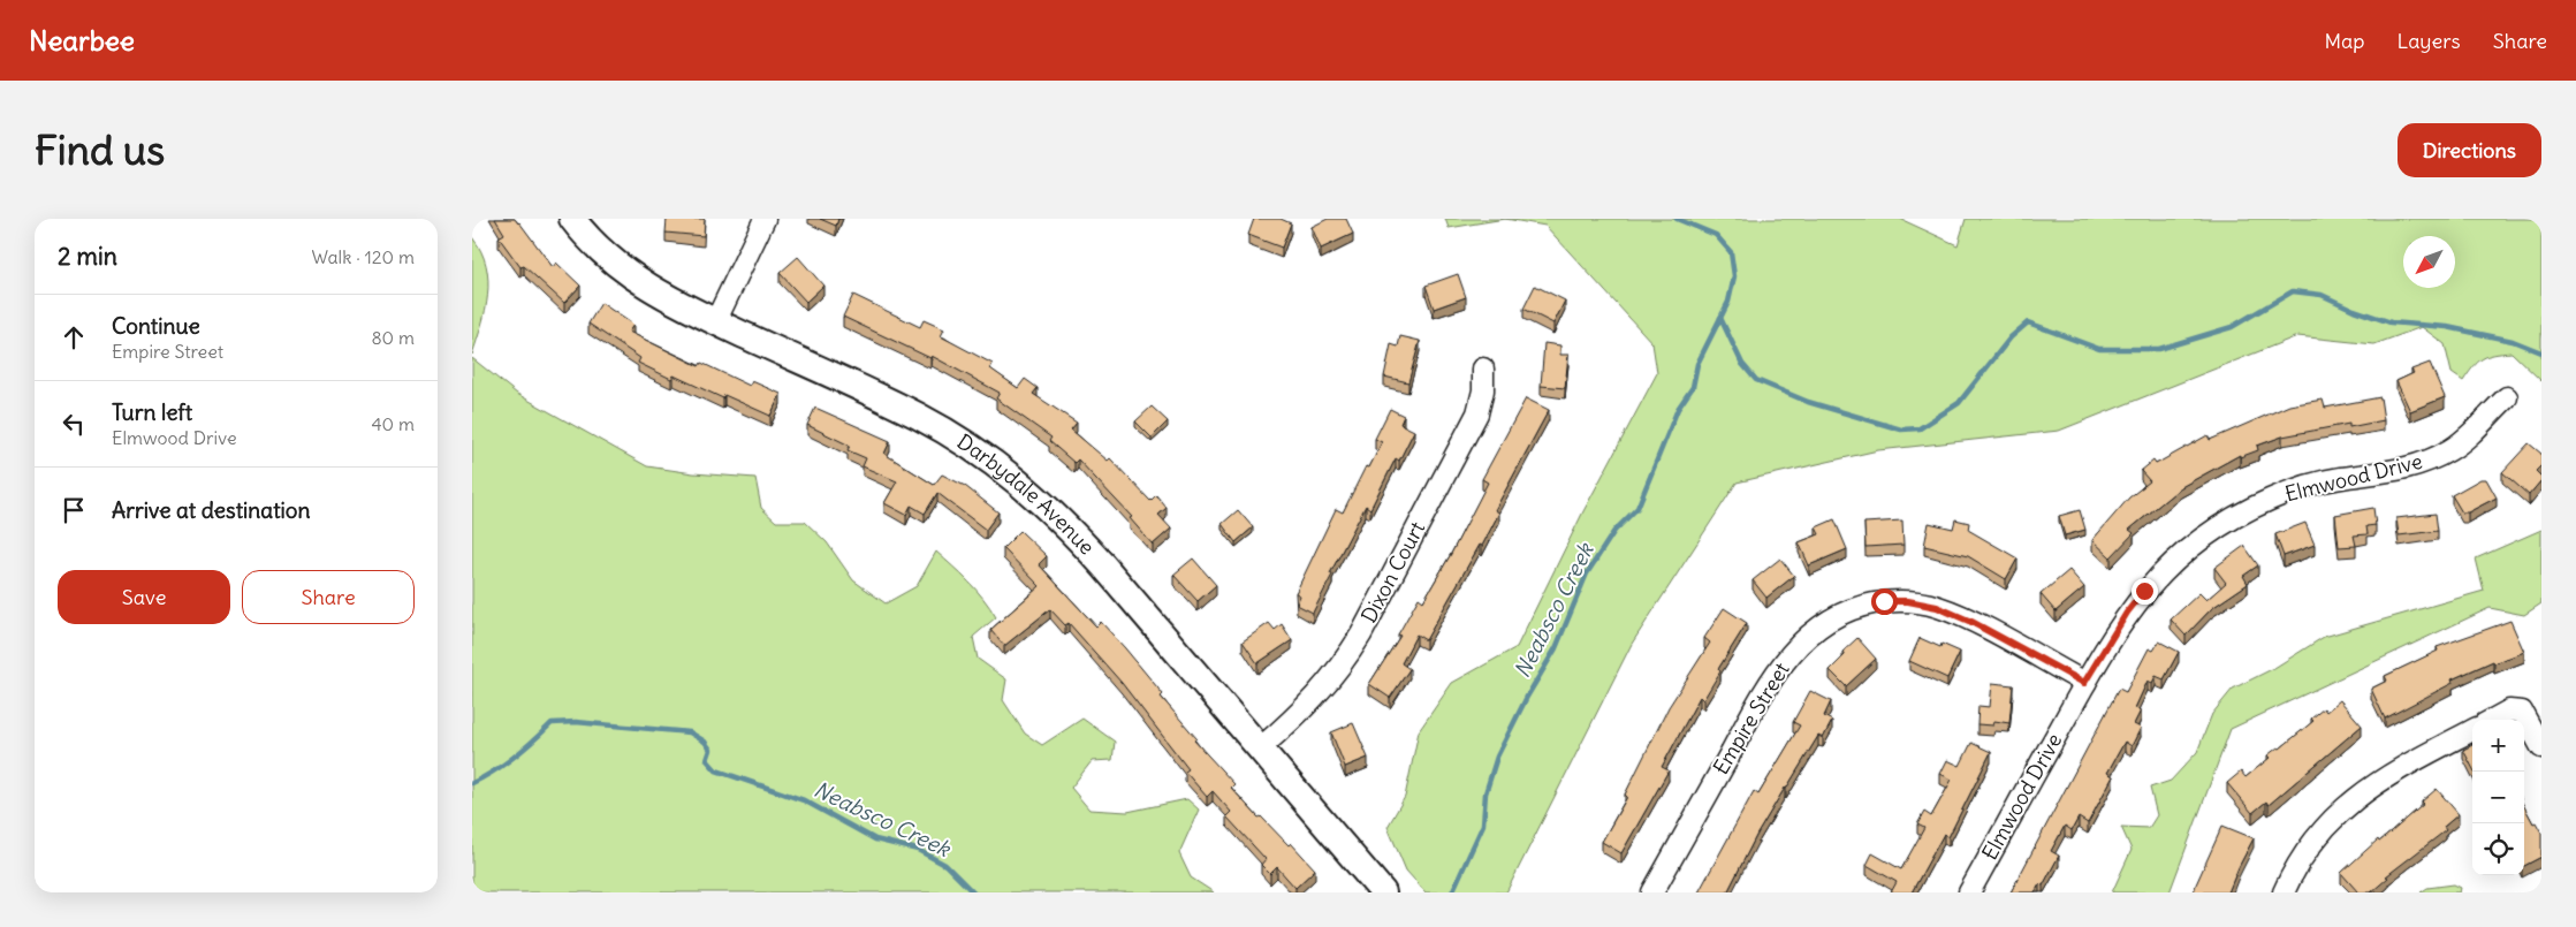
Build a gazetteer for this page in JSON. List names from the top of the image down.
{
  "streets": {
    "street": [
      "Elmwood Drive",
      "Darbydale Avenue",
      "Dixon Court",
      "Empire Street"
    ]
  },
  "crossings": [
    ["Elmwood Drive", "Empire Street"],
    ["Darbydale Avenue", "Dixon Court"]
  ],
  "water": ["Neabsco Creek"],
  "north": "bottom left",
  "page": {
    "header": "Nearbee",
    "nav": ["Map", "Layers", "Share"],
    "buttons": [
      "Directions",
      ["Save", "Share"]
    ],
    "title": "Find us",
    "heading": ["2 min", "Walk · 120 m"],
    "list": [
      ["Continue", "Empire Street", "80 m"],
      ["Turn left", "Elmwood Drive", "40 m"],
      "Arrive at destination"
    ],
    "map_buttons": ["+", "−"]
  }
}
